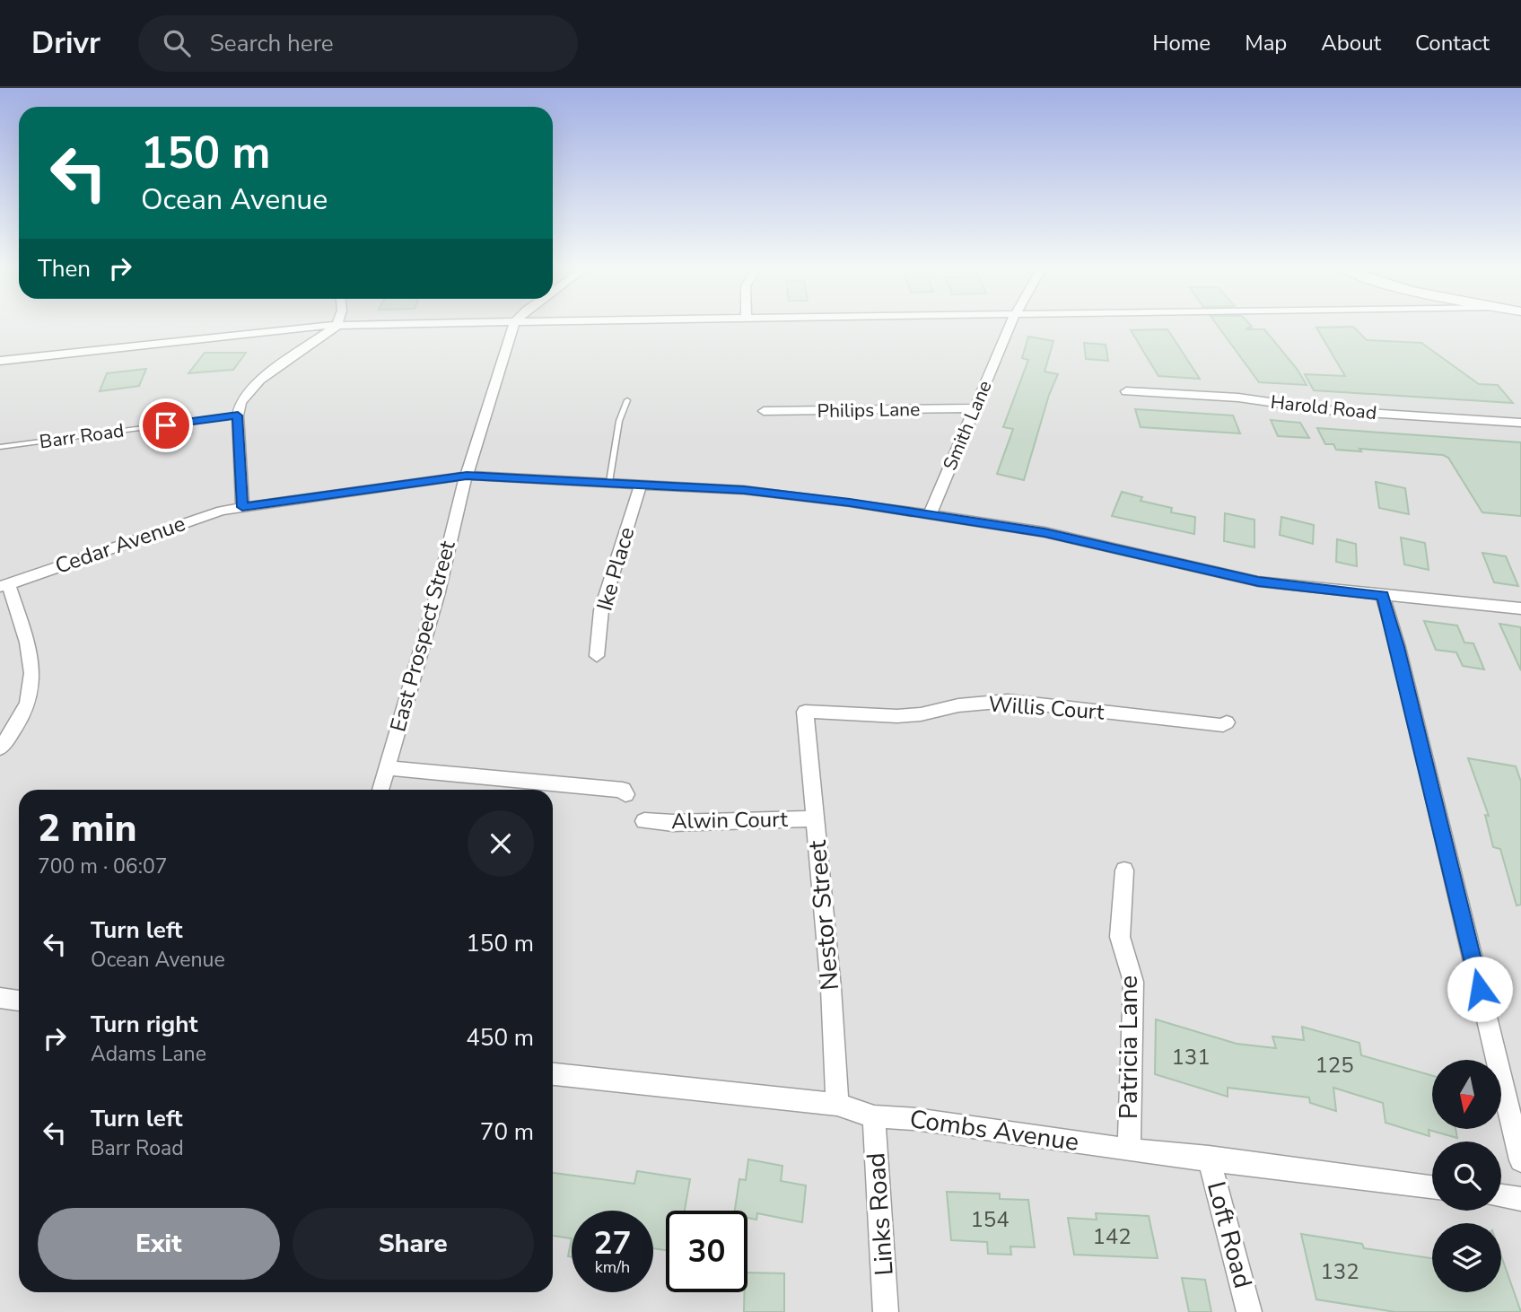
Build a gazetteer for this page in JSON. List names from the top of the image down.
{
  "streets": {
    "street": [
      "Harold Road",
      "Philips Lane",
      "Smith Lane",
      "Cedar Avenue",
      "Ike Place",
      "East Prospect Street",
      "Willis Court",
      "Alwin Court",
      "Nestor Street",
      "Patricia Lane",
      "Combs Avenue",
      "Links Road",
      "Loft Road"
    ],
    "lane": ["Barr Road"]
  },
  "crossings": [
    ["Philips Lane", "Smith Lane"],
    ["Smith Lane", "Cedar Avenue"],
    ["Cedar Avenue", "Ike Place"],
    ["Cedar Avenue", "East Prospect Street"],
    ["Willis Court", "Nestor Street"],
    ["Alwin Court", "Nestor Street"],
    ["Nestor Street", "Combs Avenue"],
    ["Patricia Lane", "Combs Avenue"],
    ["Combs Avenue", "Links Road"],
    ["Combs Avenue", "Loft Road"]
  ],
  "house_numbers": [
    "131",
    "125",
    "154",
    "142",
    "132"
  ],
  "north": "bottom",
  "page": {
    "header": "Drivr",
    "search": "Search here",
    "nav": [
      "Home",
      "Map",
      "About",
      "Contact"
    ],
    "turn": ["150 m", "Ocean Avenue"],
    "then": "Then",
    "heading": ["2 min", "700 m · 06:07"],
    "list": [
      {
        "name": "Turn left",
        "note": "Ocean Avenue",
        "value": "150 m"
      },
      {
        "name": "Turn right",
        "note": "Adams Lane",
        "value": "450 m"
      },
      {
        "name": "Turn left",
        "note": "Barr Road",
        "value": "70 m"
      }
    ],
    "buttons": ["Exit", "Share"],
    "speed": "27 km/h",
    "limit": "30"
  }
}
